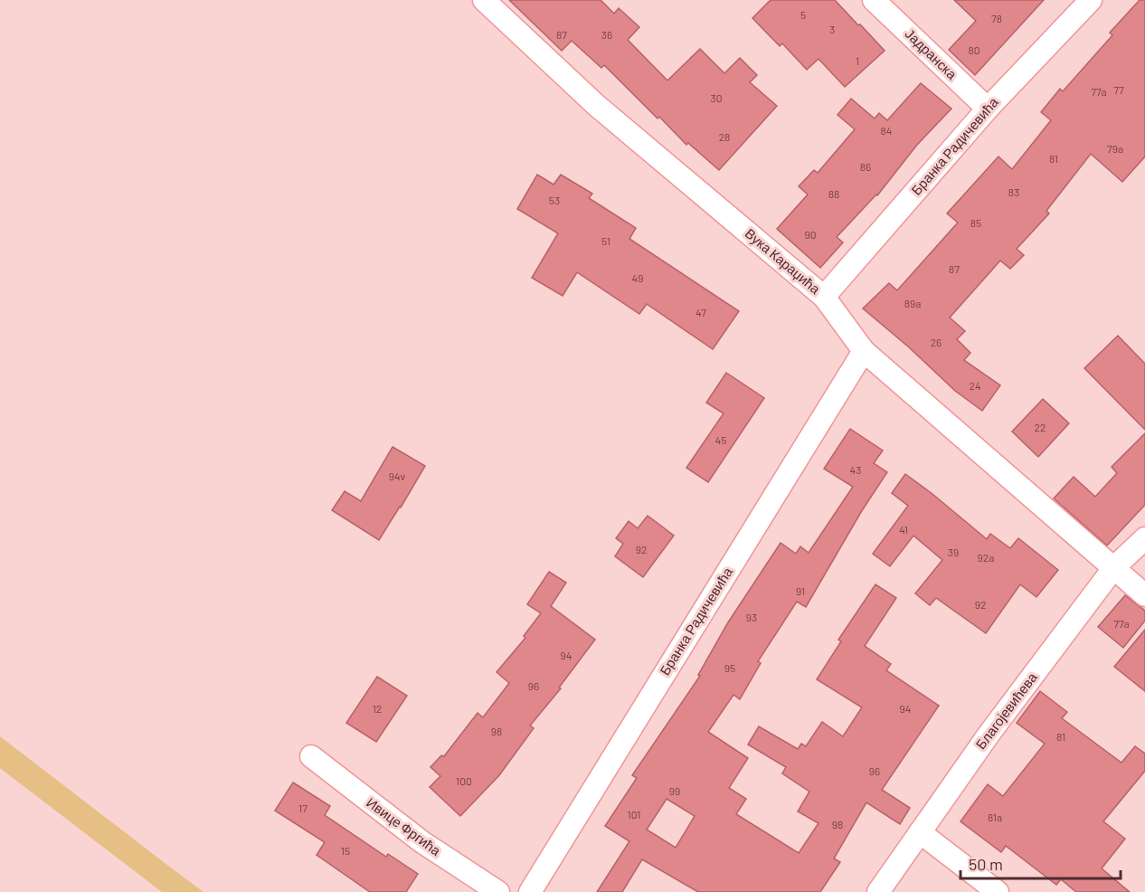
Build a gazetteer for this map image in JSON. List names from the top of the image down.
{
  "streets": {
    "street": [
      "Јадранска",
      "Бранка Радичевића",
      "Вука Караџића",
      "Благојевићева",
      "Ивице Фргића"
    ]
  },
  "crossings": [
    ["Јадранска", "Бранка Радичевића"],
    ["Бранка Радичевића", "Вука Караџића"],
    ["Вука Караџића", "Благојевићева"]
  ],
  "house_numbers": [
    "5",
    "78",
    "3",
    "87",
    "36",
    "80",
    "1",
    "77",
    "77a",
    "30",
    "84",
    "28",
    "79a",
    "81",
    "86",
    "83",
    "88",
    "53",
    "85",
    "90",
    "51",
    "87",
    "49",
    "89a",
    "47",
    "26",
    "24",
    "22",
    "45",
    "43",
    "94v",
    "41",
    "92",
    "39",
    "92a",
    "91",
    "92",
    "93",
    "77a",
    "94",
    "95",
    "96",
    "12",
    "94",
    "98",
    "81",
    "96",
    "100",
    "99",
    "17",
    "101",
    "81a",
    "98",
    "15"
  ],
  "scale_bar": "50 m"
}
